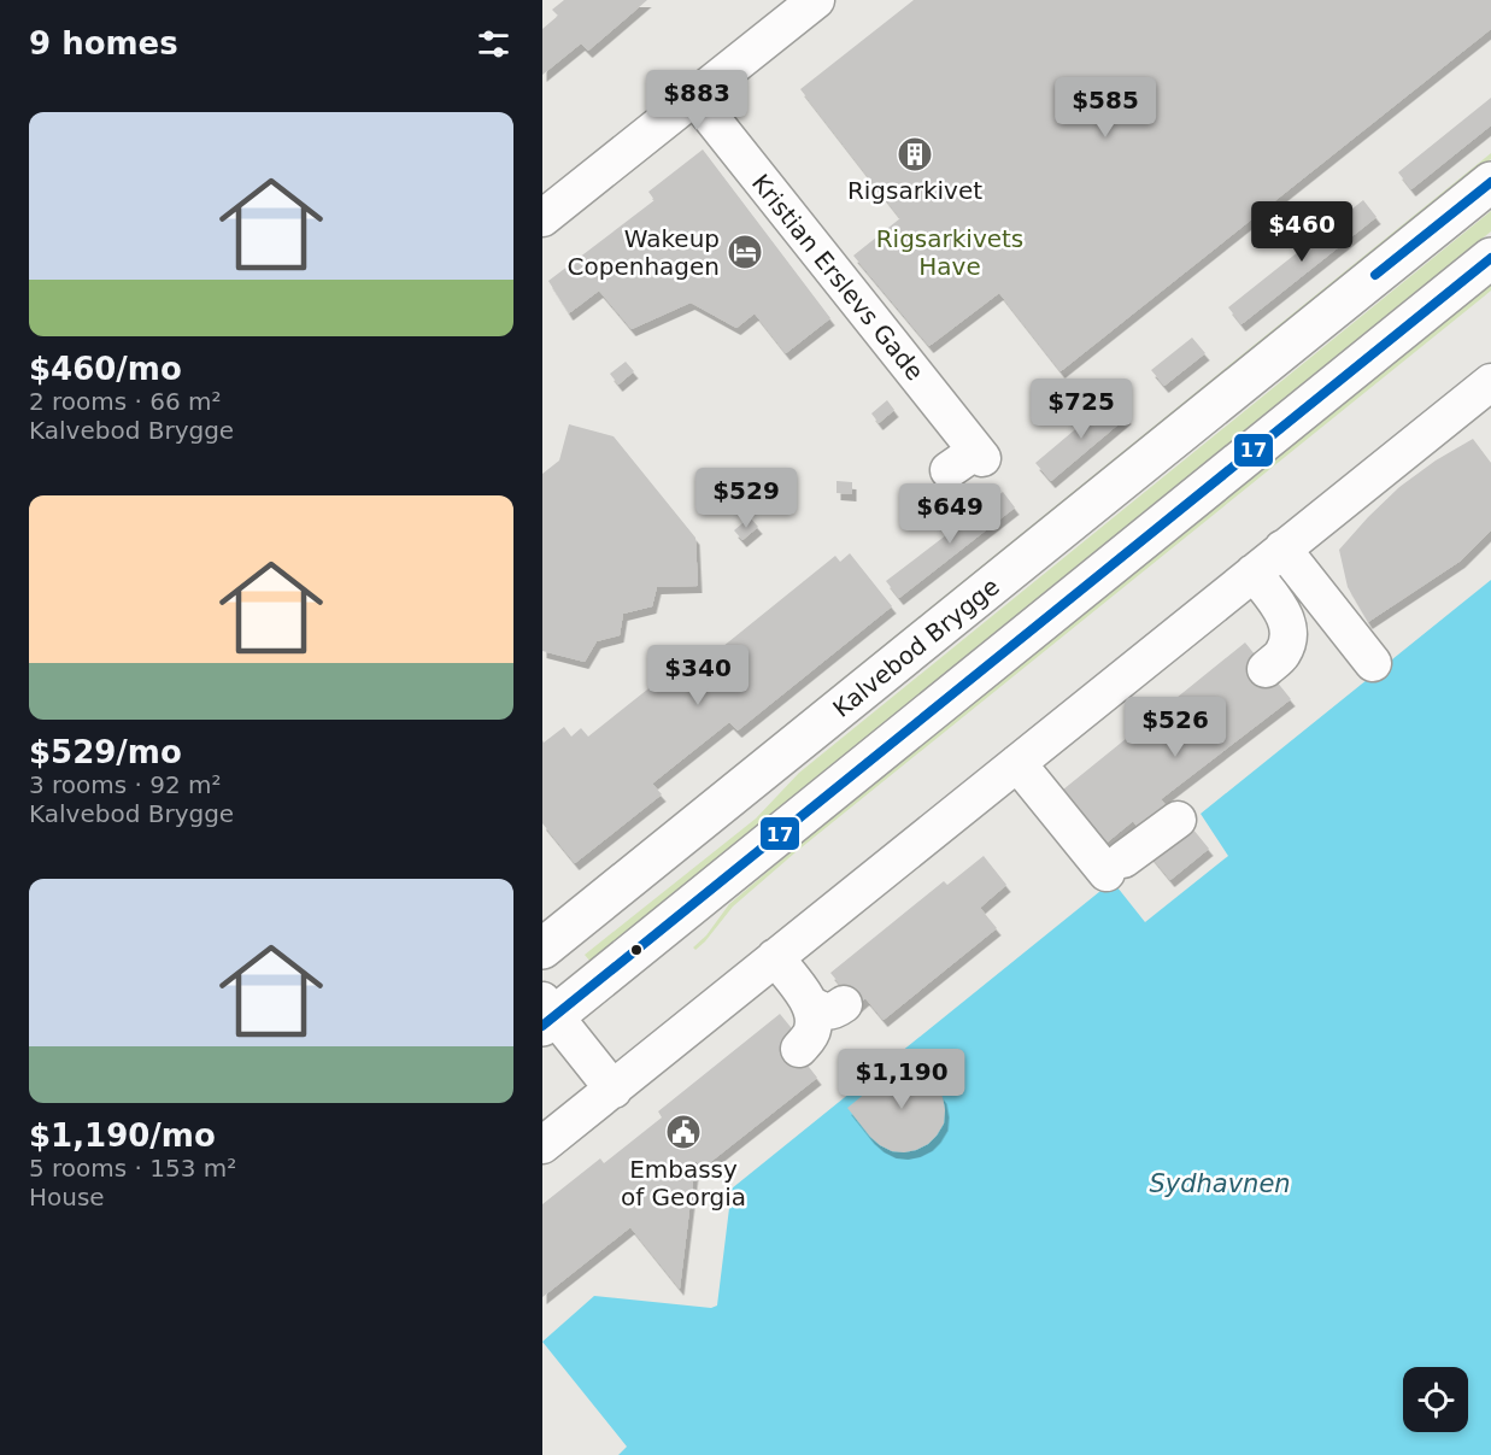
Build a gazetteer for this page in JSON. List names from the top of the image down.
{
  "streets": {
    "main road": ["Kalvebod Brygge"],
    "street": ["Kristian Erslevs Gade"]
  },
  "water": ["Sydhavnen"],
  "parks": ["Rigsarkivets Have"],
  "places": {
    "building": ["Rigsarkivet"],
    "hotel": ["Wakeup Copenhagen"],
    "public building": ["Embassy of Georgia"]
  },
  "lines": ["transit line 17"],
  "page": {
    "heading": "9 homes",
    "price": [
      "$883",
      "$585",
      "$460",
      "$725",
      "$529",
      "$649",
      "$340",
      "$526",
      "$1,190"
    ],
    "list": [
      {
        "name": "$460/mo",
        "note": "2 rooms · 66 m² · Kalvebod Brygge"
      },
      {
        "name": "$529/mo",
        "note": "3 rooms · 92 m² · Kalvebod Brygge"
      },
      {
        "name": "$1,190/mo",
        "note": "5 rooms · 153 m² · House"
      }
    ]
  }
}
